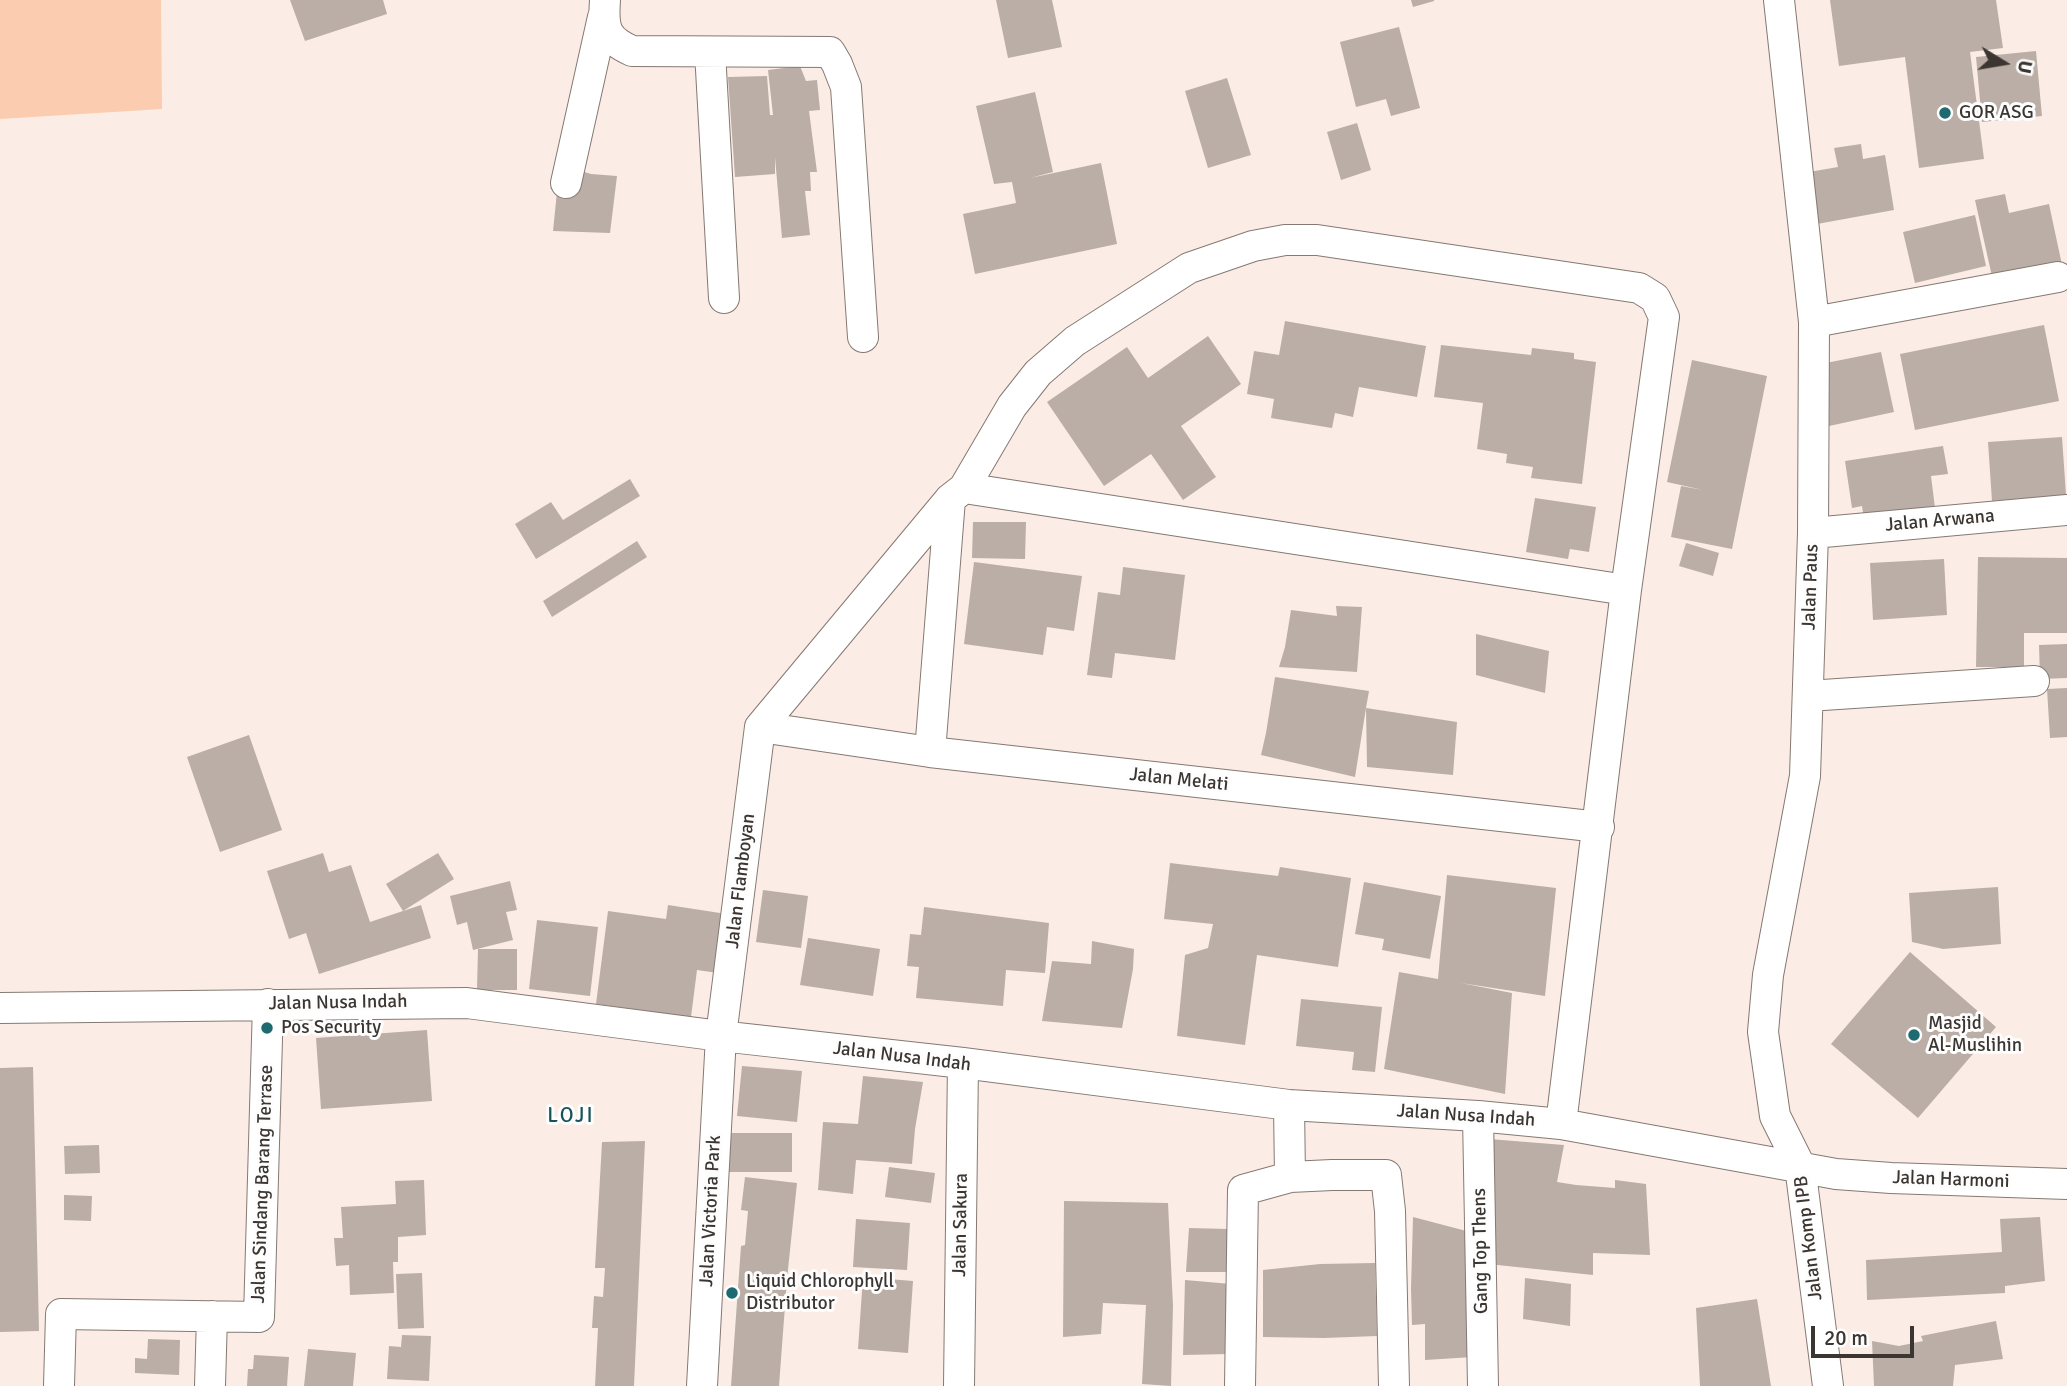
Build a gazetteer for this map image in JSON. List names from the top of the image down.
{
  "streets": {
    "street": [
      "Jalan Arwana",
      "Jalan Paus",
      "Jalan Melati",
      "Jalan Flamboyan",
      "Jalan Nusa Indah",
      "Jalan Harmoni",
      "Jalan Sindang Barang Terrase",
      "Jalan Victoria Park",
      "Jalan Sakura",
      "Jalan Komp IPB",
      "Gang Top Thens"
    ]
  },
  "crossings": [
    ["Jalan Arwana", "Jalan Paus"],
    ["Jalan Paus", "Jalan Nusa Indah"],
    ["Jalan Paus", "Jalan Komp IPB"],
    ["Jalan Melati", "Jalan Flamboyan"],
    ["Jalan Flamboyan", "Jalan Nusa Indah"],
    ["Jalan Flamboyan", "Jalan Victoria Park"],
    ["Jalan Nusa Indah", "Jalan Sindang Barang Terrase"],
    ["Jalan Nusa Indah", "Jalan Victoria Park"],
    ["Jalan Nusa Indah", "Jalan Sakura"],
    ["Jalan Nusa Indah", "Jalan Komp IPB"],
    ["Jalan Nusa Indah", "Gang Top Thens"],
    ["Jalan Harmoni", "Jalan Komp IPB"]
  ],
  "districts": ["LOJI"],
  "places": [
    "GOR ASG",
    "Pos Security",
    "Masjid Al-Muslihin",
    "Liquid Chlorophyll Distributor"
  ],
  "scale_bar": "20 m",
  "north": "right"
}
